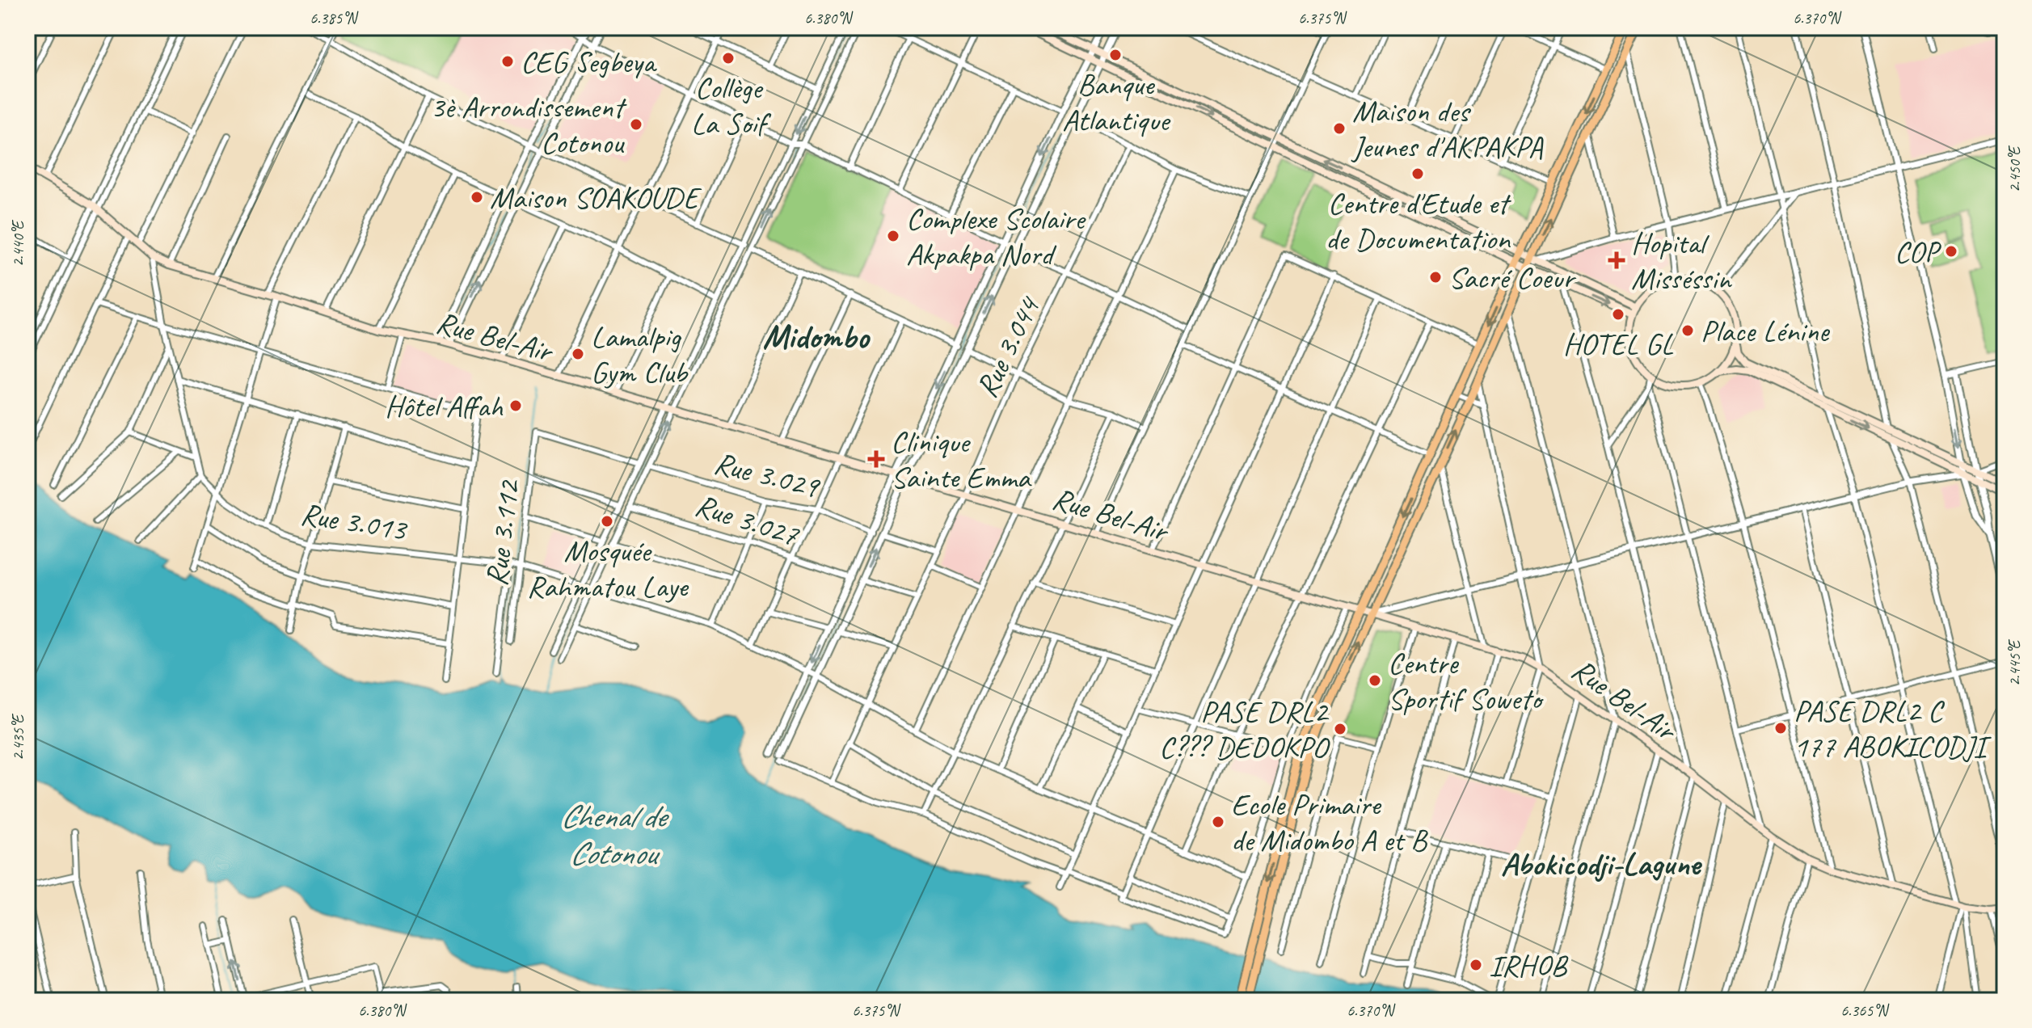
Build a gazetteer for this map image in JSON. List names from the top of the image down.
{
  "streets": {
    "main road": ["Rue Bel-Air"],
    "street": [
      "Rue 3.044",
      "Rue 3.029",
      "Rue 3.027",
      "Rue 3.013",
      "Rue 3.112"
    ]
  },
  "crossings": [
    ["Rue Bel-Air", "Rue 3.044"],
    ["Rue Bel-Air", "Rue 3.013"],
    ["Rue 3.044", "Rue 3.013"],
    ["Rue 3.013", "Rue 3.112"]
  ],
  "districts": ["Midombo", "Abokicodji-Lagune"],
  "water": ["Chenal de Cotonou"],
  "places": {
    "other": [
      "Banque Atlantique",
      "Collège La Soif",
      "CEG Segbeya",
      "3è Arrondissement Cotonou",
      "Maison des Jeunes d'AKPAKPA",
      "Centre d'Etude et de Documentation",
      "Maison SOAKOUDE",
      "Complexe Scolaire Akpakpa Nord",
      "COP",
      "Sacré Coeur",
      "HOTEL GL",
      "Place Lénine",
      "Lamalpig Gym Club",
      "Hôtel Affah",
      "Mosquée Rahmatou Laye",
      "Centre Sportif Soweto",
      "PASE DRL2 C 177 ABOKICODJI",
      "PASE DRL2 C??? DEDOKPO",
      "Ecole Primaire de Midombo A et B",
      "IRHOB"
    ],
    "health": ["Hopital Misséssin", "Clinique Sainte Emma"]
  },
  "coordinates": [
    "6.385°N",
    "6.380°N",
    "6.375°N",
    "6.370°N",
    "2.450°E",
    "2.440°E",
    "2.445°E",
    "2.435°E",
    "6.365°N"
  ]
}
